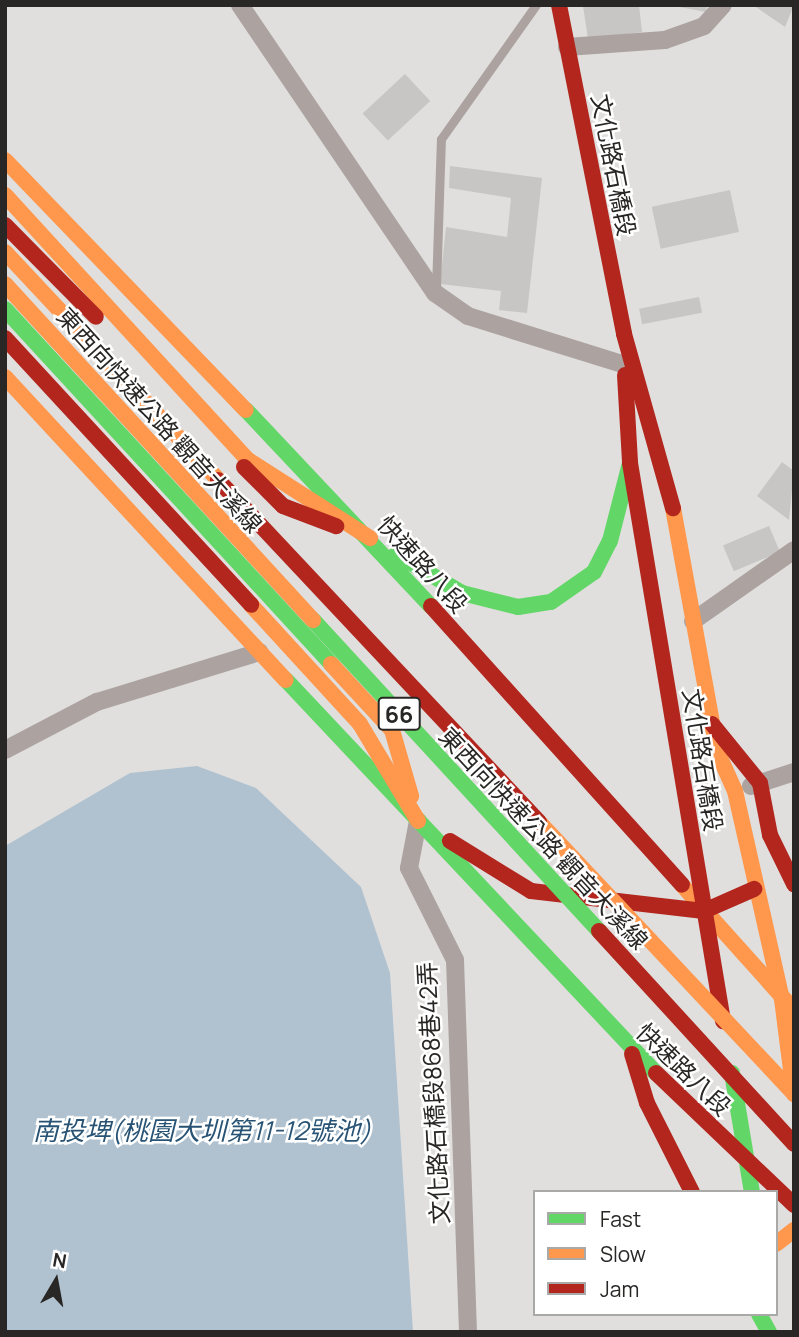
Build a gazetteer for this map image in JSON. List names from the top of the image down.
{
  "streets": {
    "main road": [
      "文化路石橋段",
      "東西向快速公路 觀音大溪線",
      "快速路八段",
      "66"
    ],
    "street": ["文化路石橋段868巷42弄"]
  },
  "crossings": [
    ["文化路石橋段", "東西向快速公路 觀音大溪線"],
    ["文化路石橋段", "快速路八段"],
    ["文化路石橋段", "66"],
    ["快速路八段", "66"],
    ["快速路八段", "文化路石橋段868巷42弄"],
    ["66", "文化路石橋段868巷42弄"]
  ],
  "water": ["南投埤(桃園大圳第11-12號池)"],
  "legend": ["Fast", "Slow", "Jam"],
  "north": "top"
}
